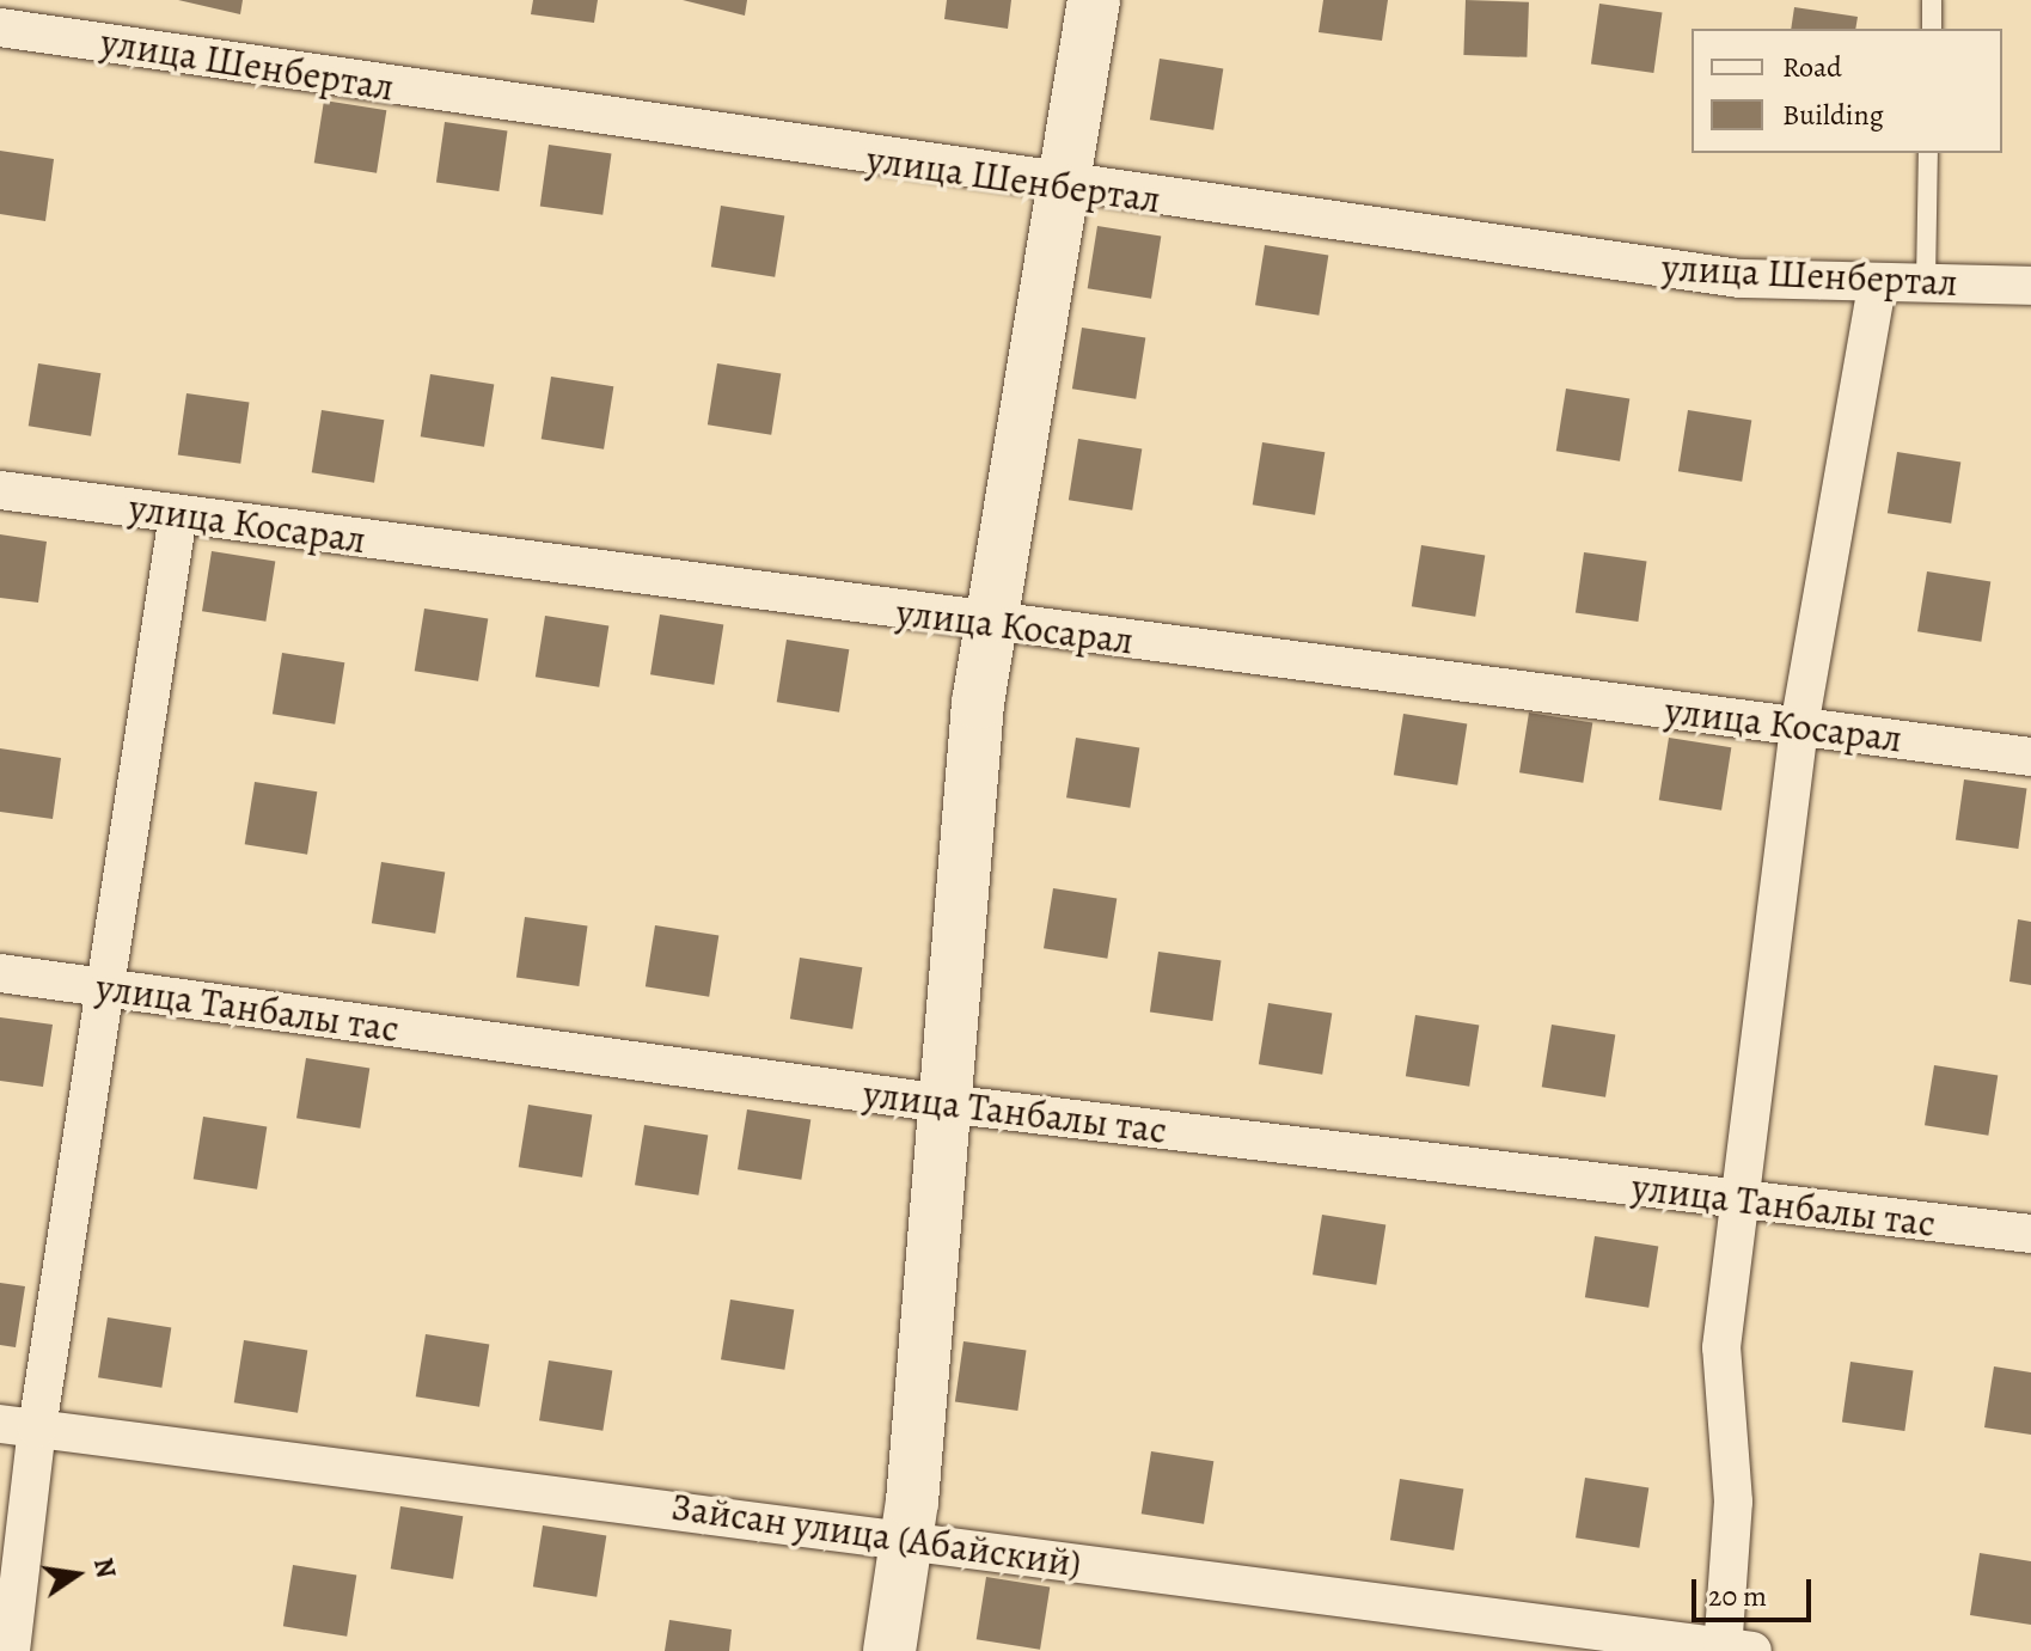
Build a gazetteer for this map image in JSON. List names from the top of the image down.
{
  "streets": {
    "street": [
      "улица Шенбертал",
      "улица Косарал",
      "улица Танбалы тас",
      "Зайсан улица (Абайский)"
    ]
  },
  "legend": ["Road", "Building"],
  "scale_bar": "20 m",
  "north": "right"
}
